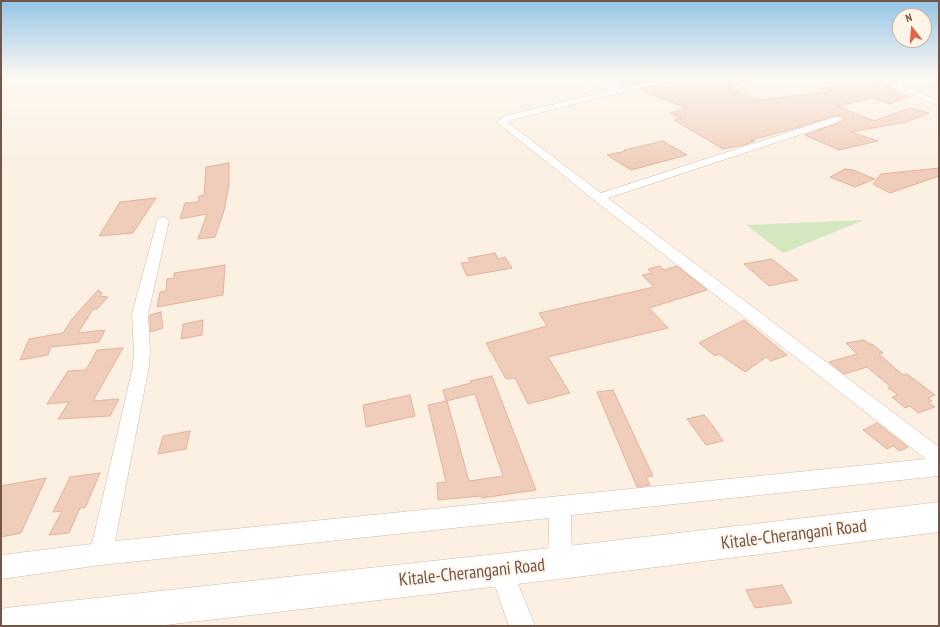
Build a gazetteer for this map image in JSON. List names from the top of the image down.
{
  "streets": {
    "main road": ["Kitale-Cherangani Road"]
  },
  "north": "top"
}
